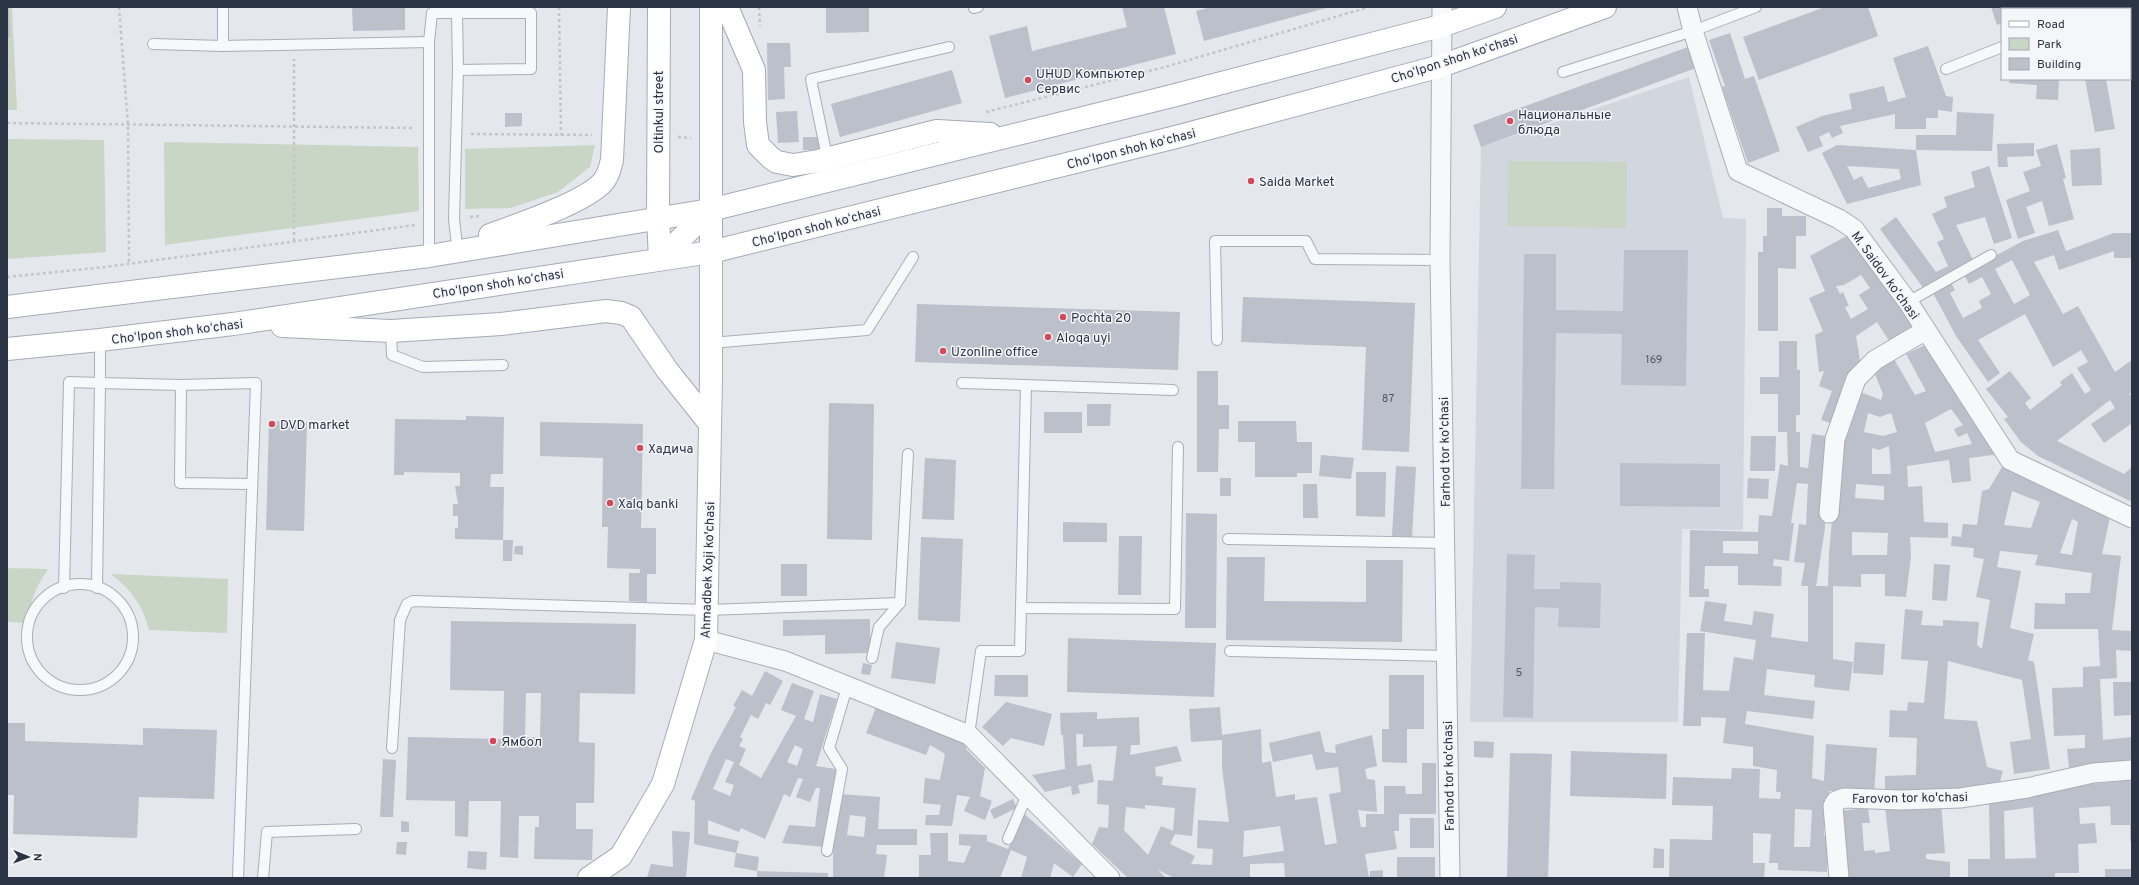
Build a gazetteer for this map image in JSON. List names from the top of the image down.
{
  "streets": {
    "main road": ["Choʻlpon shoh koʻchasi", "Oltinkul street", "Ahmadbek Xoji ko'chasi"],
    "street": ["M. Saidov koʻchasi", "Farhod tor ko'chasi", "Farovon tor ko'chasi"]
  },
  "crossings": [
    ["Choʻlpon shoh koʻchasi", "Oltinkul street"],
    ["Choʻlpon shoh koʻchasi", "Farhod tor ko'chasi"],
    ["Choʻlpon shoh koʻchasi", "Ahmadbek Xoji ko'chasi"]
  ],
  "places": [
    "UHUD Компьютер Сервис",
    "Национальные блюда",
    "Saida Market",
    "Pochta 20",
    "Aloqa uyi",
    "Uzonline office",
    "DVD market",
    "Хадича",
    "Xalq banki",
    "Ямбол"
  ],
  "house_numbers": ["169", "87", "5"],
  "legend": ["Road", "Park", "Building"],
  "north": "right"
}
